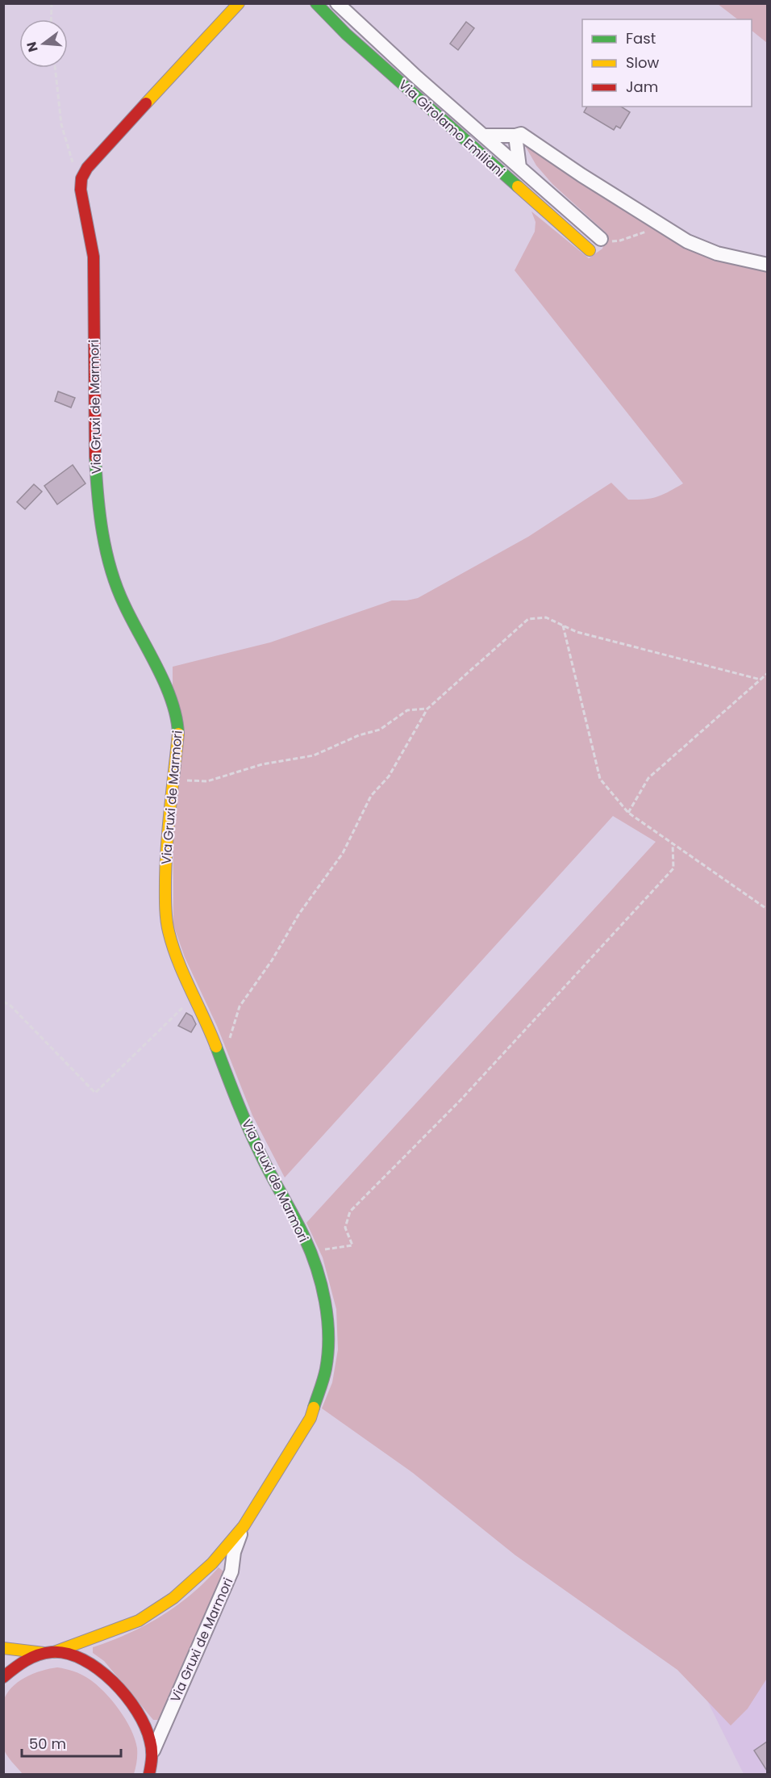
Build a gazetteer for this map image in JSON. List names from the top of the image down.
{
  "streets": {
    "main road": ["Via Girolamo Emiliani", "Via Gruxi de Marmori"]
  },
  "legend": ["Fast", "Slow", "Jam"],
  "scale_bar": "50 m",
  "north": "left"
}
